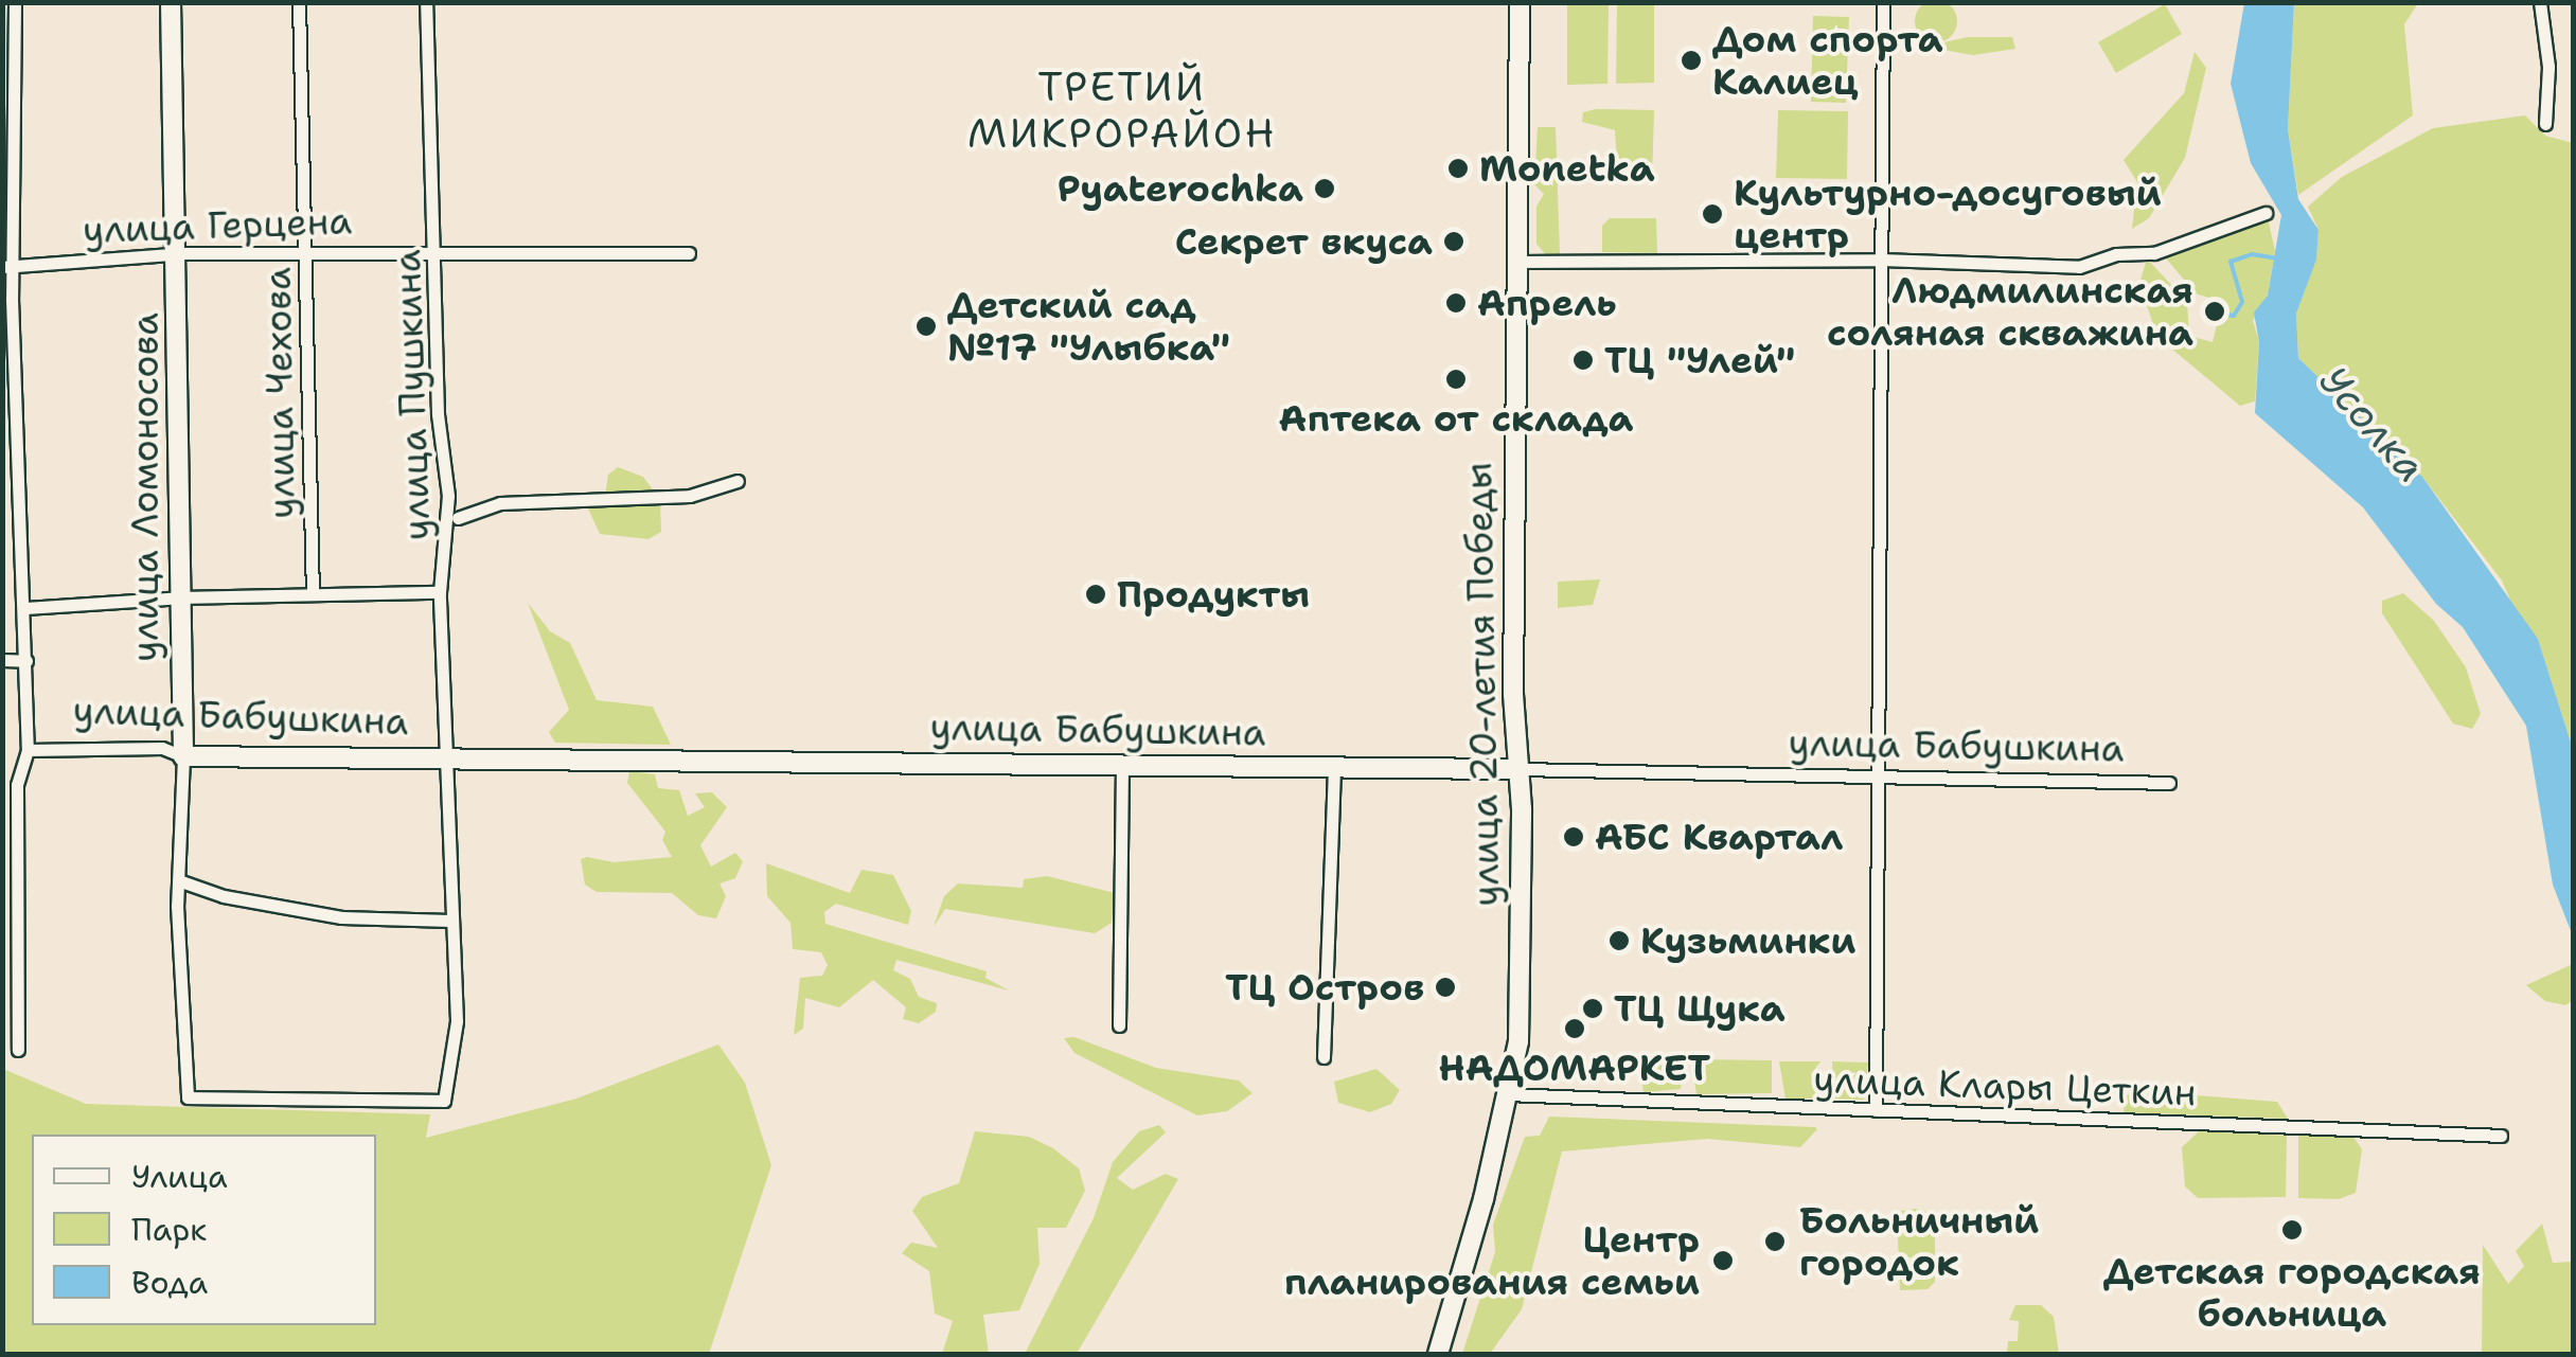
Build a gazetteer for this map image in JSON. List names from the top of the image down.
{
  "streets": {
    "street": [
      "улица Герцена",
      "улица Чехова",
      "улица Пушкина",
      "улица Ломоносова",
      "улица 20-летия Победы",
      "улица Бабушкина",
      "улица Клары Цеткин"
    ]
  },
  "crossings": [
    ["улица Герцена", "улица Чехова"],
    ["улица Герцена", "улица Пушкина"],
    ["улица Герцена", "улица Ломоносова"],
    ["улица Пушкина", "улица Ломоносова"],
    ["улица Пушкина", "улица Бабушкина"],
    ["улица Ломоносова", "улица Бабушкина"],
    ["улица 20-летия Победы", "улица Бабушкина"],
    ["улица 20-летия Победы", "улица Клары Цеткин"]
  ],
  "districts": ["ТРЕТИЙ МИКРОРАЙОН"],
  "water": ["Усолка"],
  "places": [
    "Дом спорта Калиец",
    "Monetka",
    "Pyaterochka",
    "Культурно-досуговый центр",
    "Секрет вкуса",
    "Апрель",
    "Людмилинская соляная скважина",
    "Детский сад №17 \"Улыбка\"",
    "ТЦ \"Улей\"",
    "Аптека от склада",
    "Продукты",
    "АБС Квартал",
    "Кузьминки",
    "ТЦ Остров",
    "ТЦ Щука",
    "НАДОМАРКЕТ",
    "Детская городская больница",
    "Больничный городок",
    "Центр планирования семьи"
  ],
  "legend": ["Улица", "Парк", "Вода"]
}
